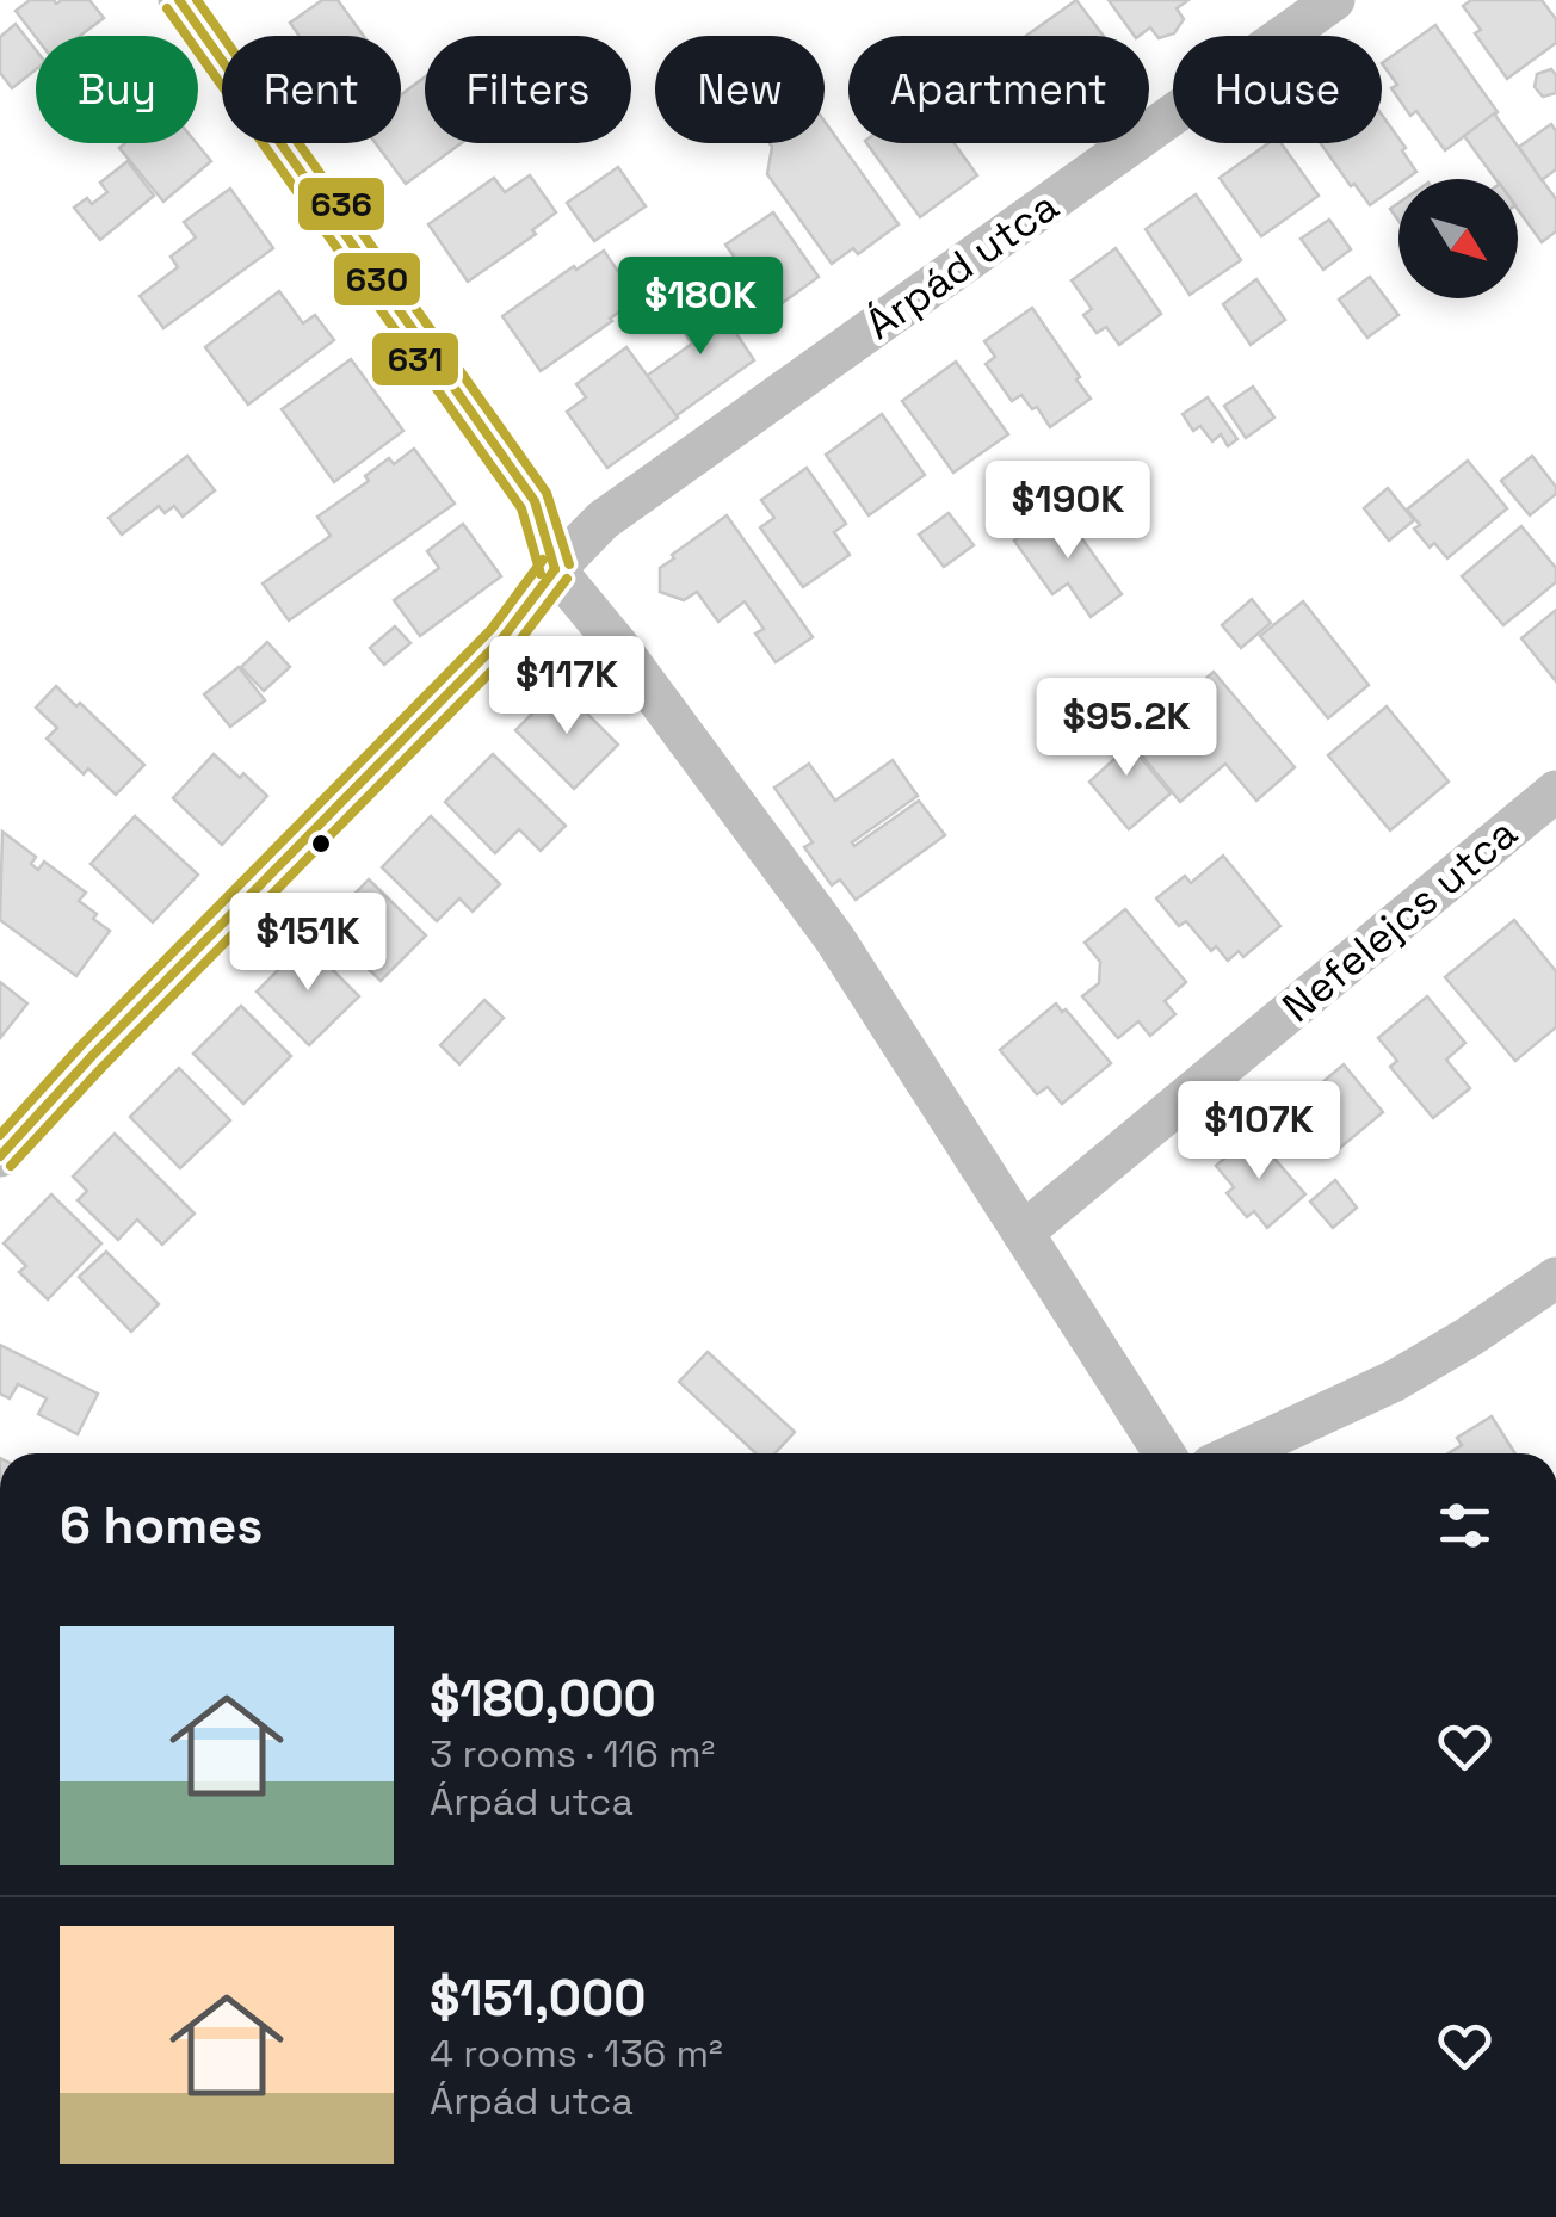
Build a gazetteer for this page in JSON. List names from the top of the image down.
{
  "streets": {
    "street": ["Árpád utca", "Nefelejcs utca"]
  },
  "lines": ["transit line 630", "transit line 636", "transit line 631"],
  "north": "bottom right",
  "page": {
    "chip": [
      "Buy",
      "Rent",
      "Filters",
      "New",
      "Apartment",
      "House"
    ],
    "price": [
      "$180K",
      "$190K",
      "$117K",
      "$95.2K",
      "$151K",
      "$107K"
    ],
    "heading": "6 homes",
    "list": [
      {
        "name": "$180,000",
        "note": "3 rooms · 116 m² · Árpád utca"
      },
      {
        "name": "$151,000",
        "note": "4 rooms · 136 m² · Árpád utca"
      }
    ]
  }
}
